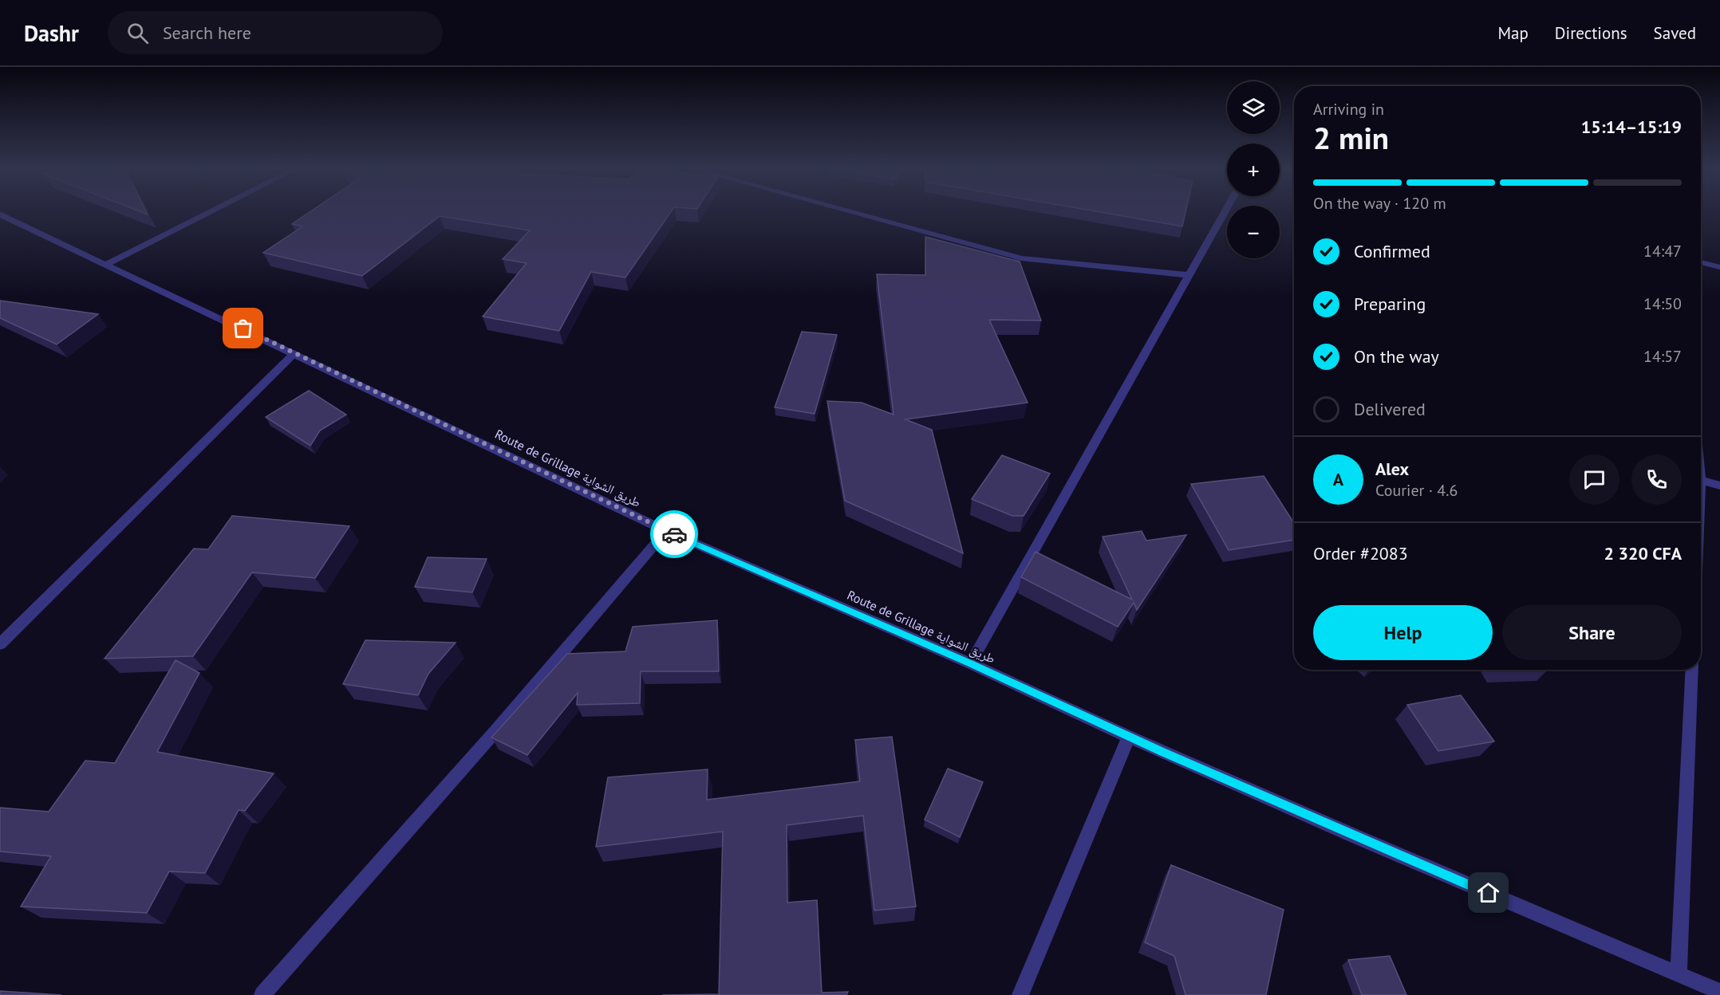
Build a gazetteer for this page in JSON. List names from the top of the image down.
{
  "streets": {
    "street": ["Route de Grillage طريق الشواية"]
  },
  "page": {
    "header": "Dashr",
    "search": "Search here",
    "nav": ["Map", "Directions", "Saved"],
    "map_buttons": ["+", "−"],
    "heading": ["2 min", "Arriving in", "15:14–15:19"],
    "panel": [
      "Alex",
      "Courier · 4.6",
      "Order #2083",
      "2 320 CFA"
    ],
    "bar": "On the way · 120 m",
    "list": [
      ["Confirmed", "14:47"],
      ["Preparing", "14:50"],
      ["On the way", "14:57"],
      "Delivered"
    ],
    "round": "A",
    "buttons": ["Help", "Share"]
  }
}
